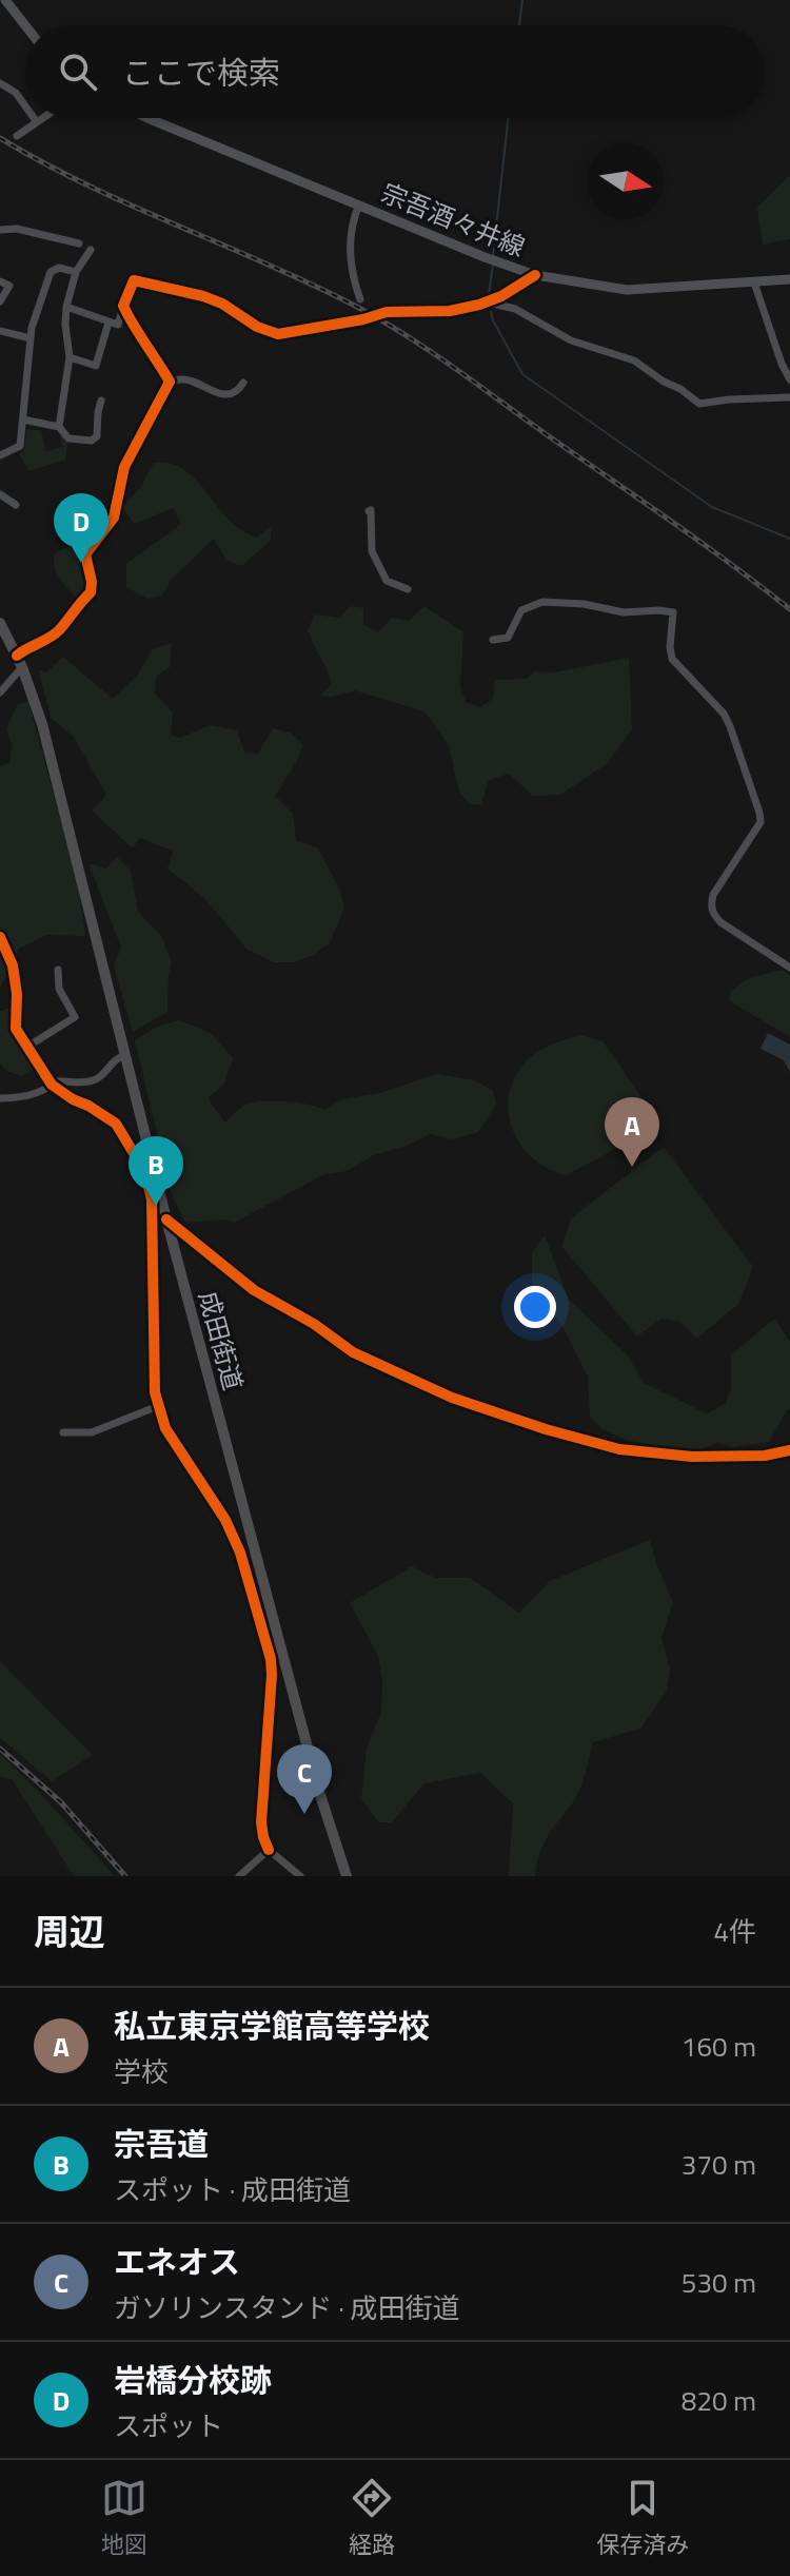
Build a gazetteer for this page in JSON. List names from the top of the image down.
{
  "streets": {
    "highway": ["成田街道"],
    "main road": ["宗吾酒々井線"]
  },
  "north": "right",
  "page": {
    "search": "ここで検索",
    "pins": [
      "D",
      "A",
      "B",
      "C"
    ],
    "heading": ["周辺", "4件"],
    "list": [
      {
        "mark": "A",
        "name": "私立東京学館高等学校",
        "note": "学校",
        "value": "160 m"
      },
      {
        "mark": "B",
        "name": "宗吾道",
        "note": "スポット · 成田街道",
        "value": "370 m"
      },
      {
        "mark": "C",
        "name": "エネオス",
        "note": "ガソリンスタンド · 成田街道",
        "value": "530 m"
      },
      {
        "mark": "D",
        "name": "岩橋分校跡",
        "note": "スポット",
        "value": "820 m"
      }
    ],
    "nav": ["地図", "経路", "保存済み"]
  }
}
